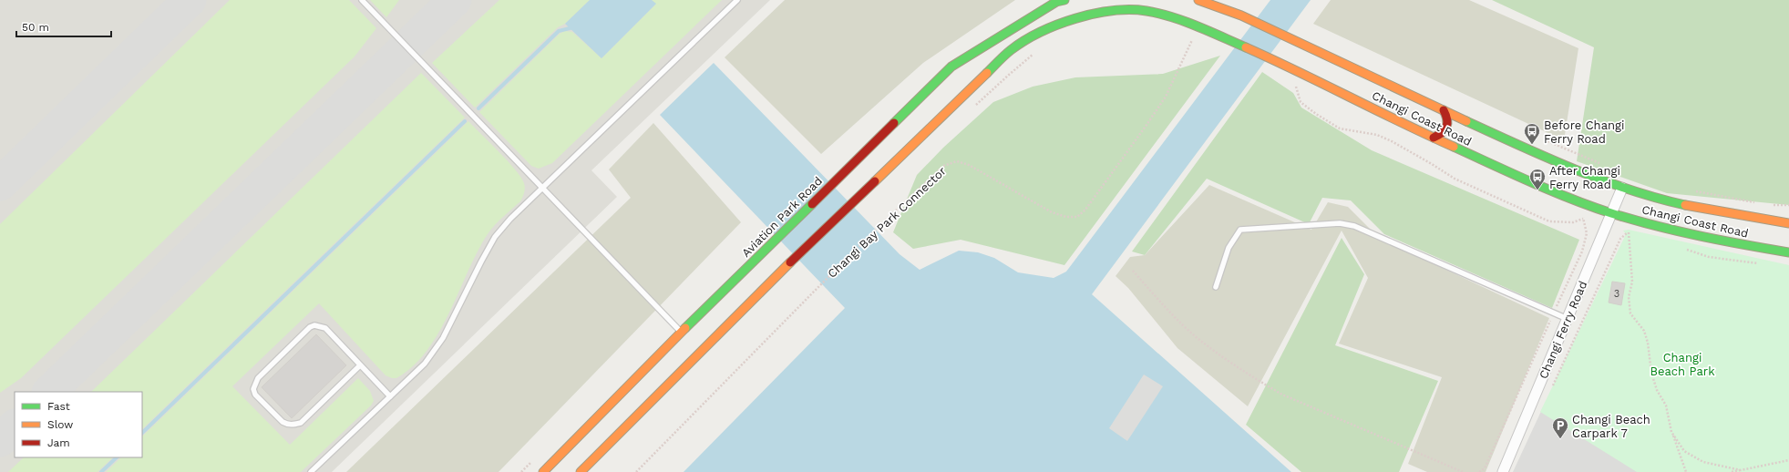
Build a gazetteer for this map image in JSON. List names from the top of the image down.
{
  "streets": {
    "main road": ["Changi Coast Road", "Aviation Park Road"],
    "street": ["Changi Ferry Road"],
    "path": ["Changi Bay Park Connector"]
  },
  "crossings": [
    ["Changi Coast Road", "Changi Ferry Road"]
  ],
  "parks": ["Changi Beach Park"],
  "places": {
    "bus stop": ["Before Changi Ferry Road", "After Changi Ferry Road"],
    "parking": ["Changi Beach Carpark 7"]
  },
  "house_numbers": ["3"],
  "legend": ["Fast", "Slow", "Jam"],
  "scale_bar": "50 m"
}
